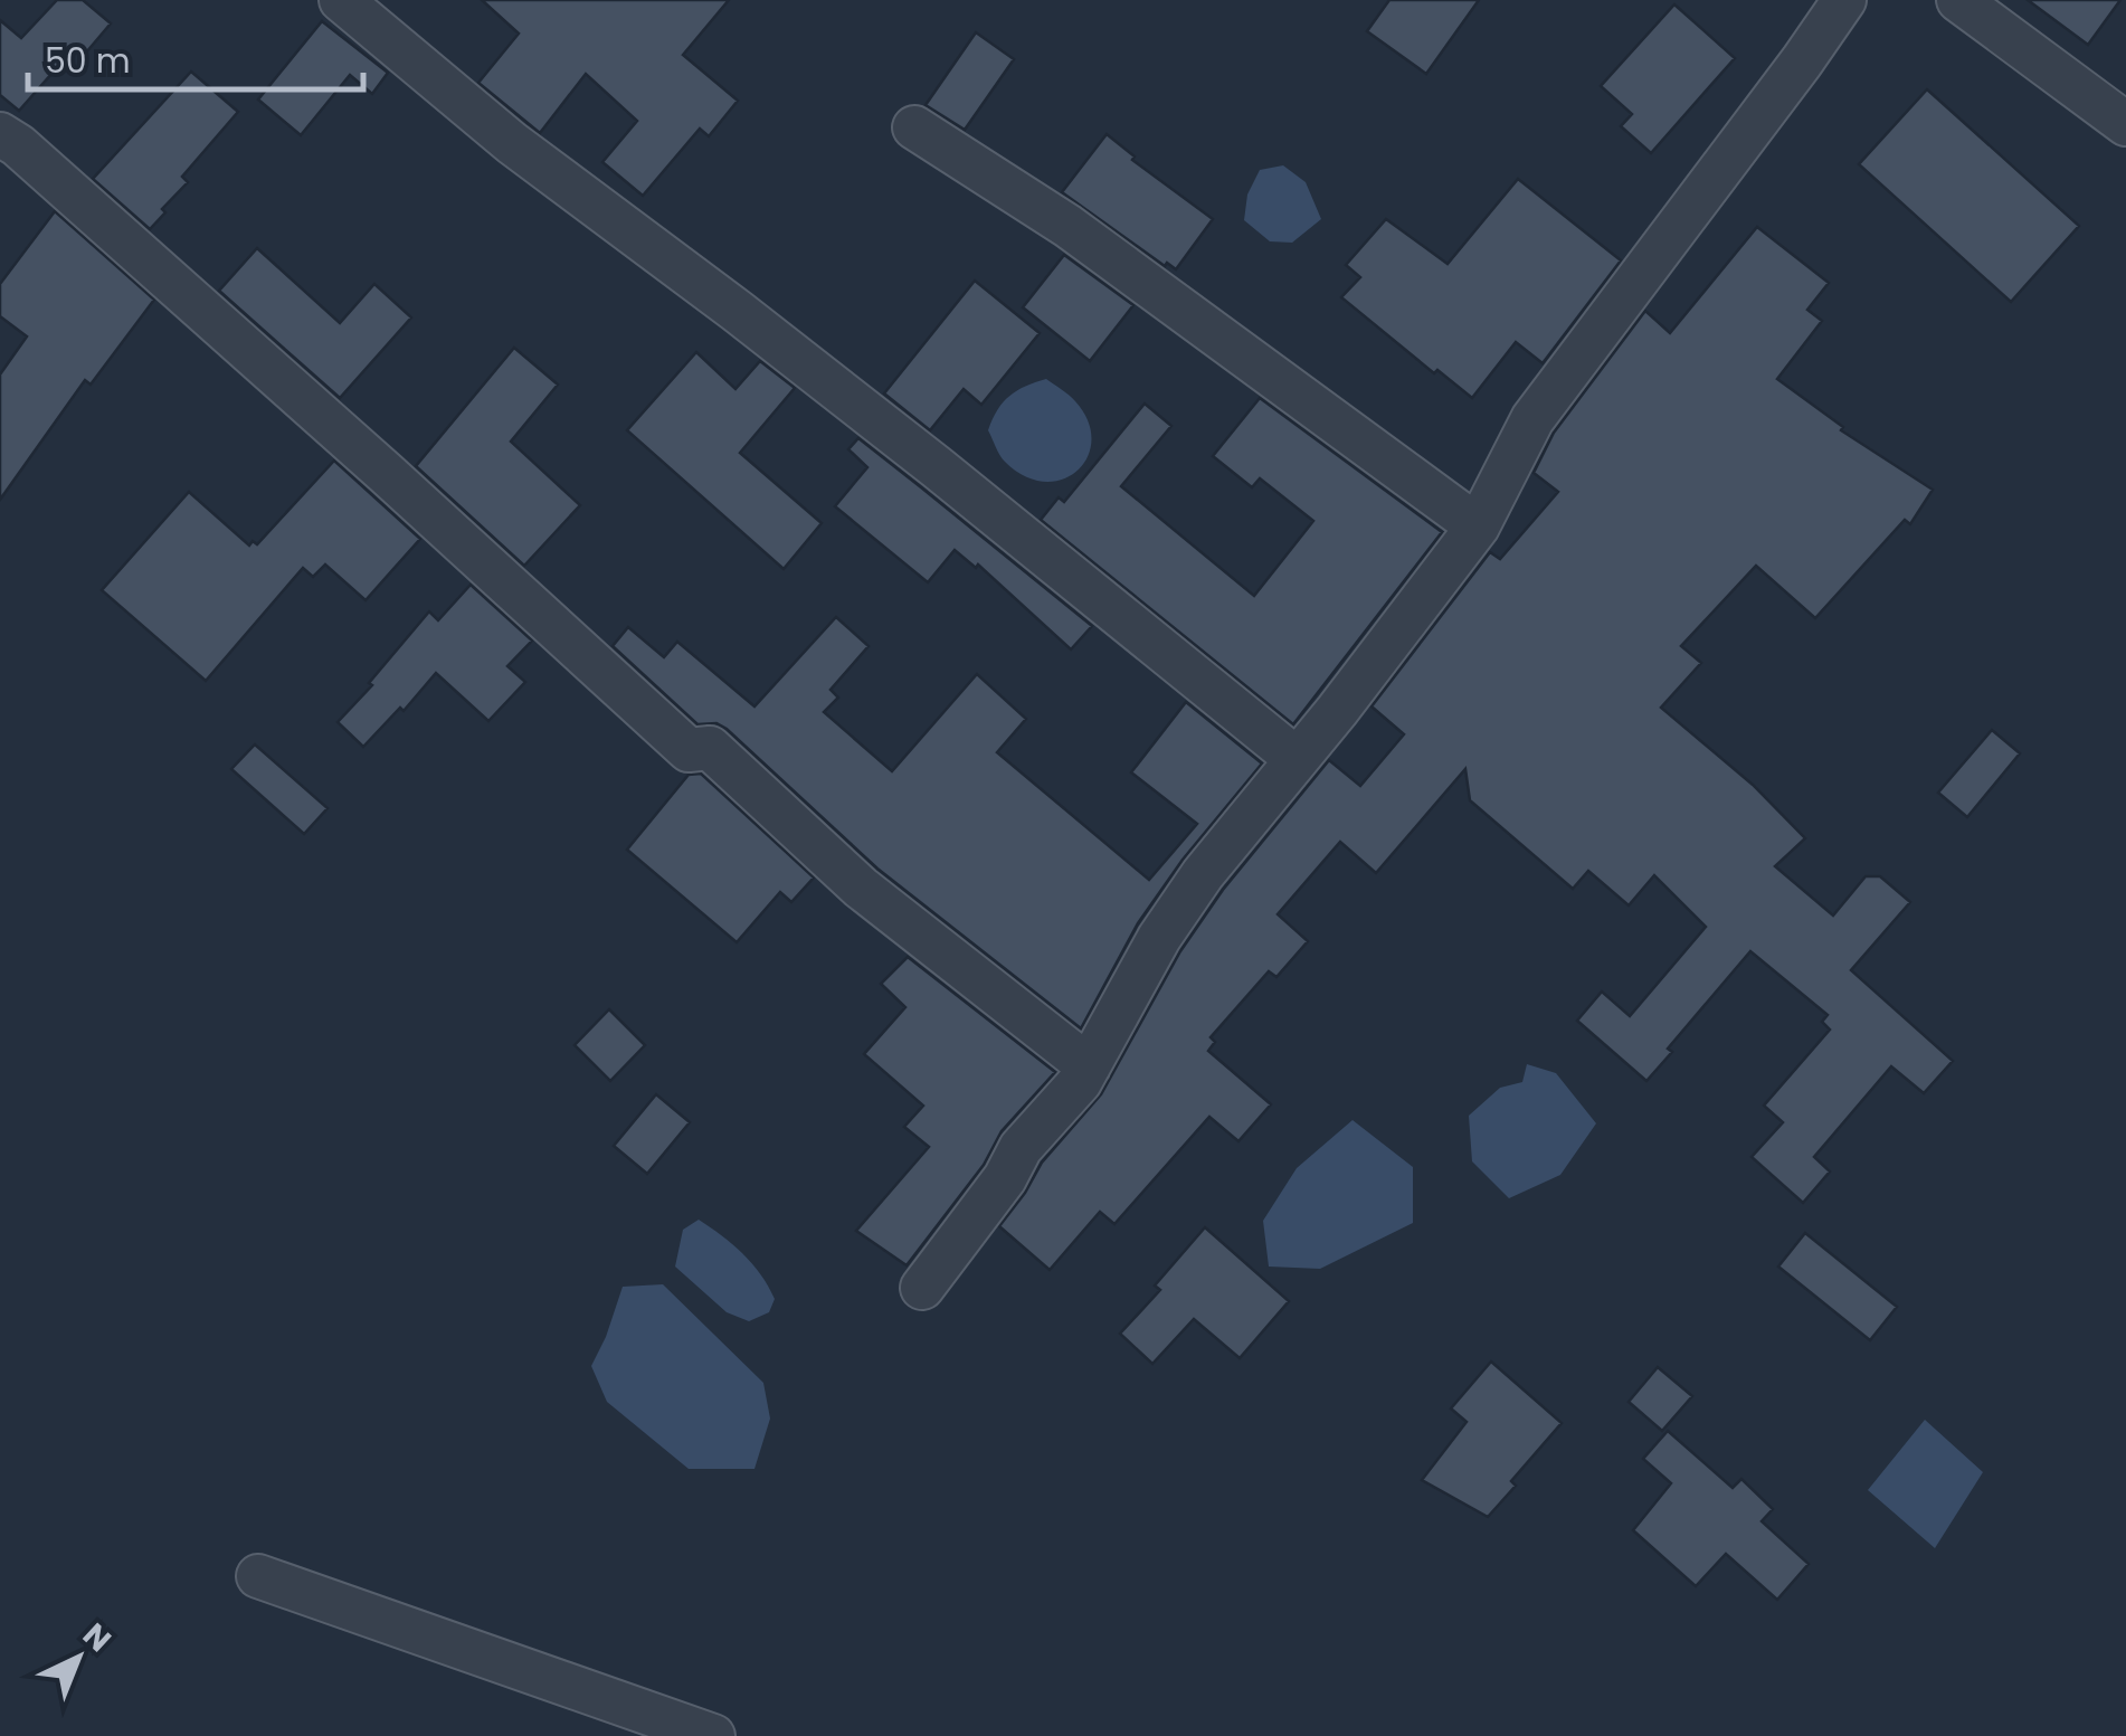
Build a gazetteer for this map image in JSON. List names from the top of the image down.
{
  "scale_bar": "50 m",
  "north": "top right"
}
